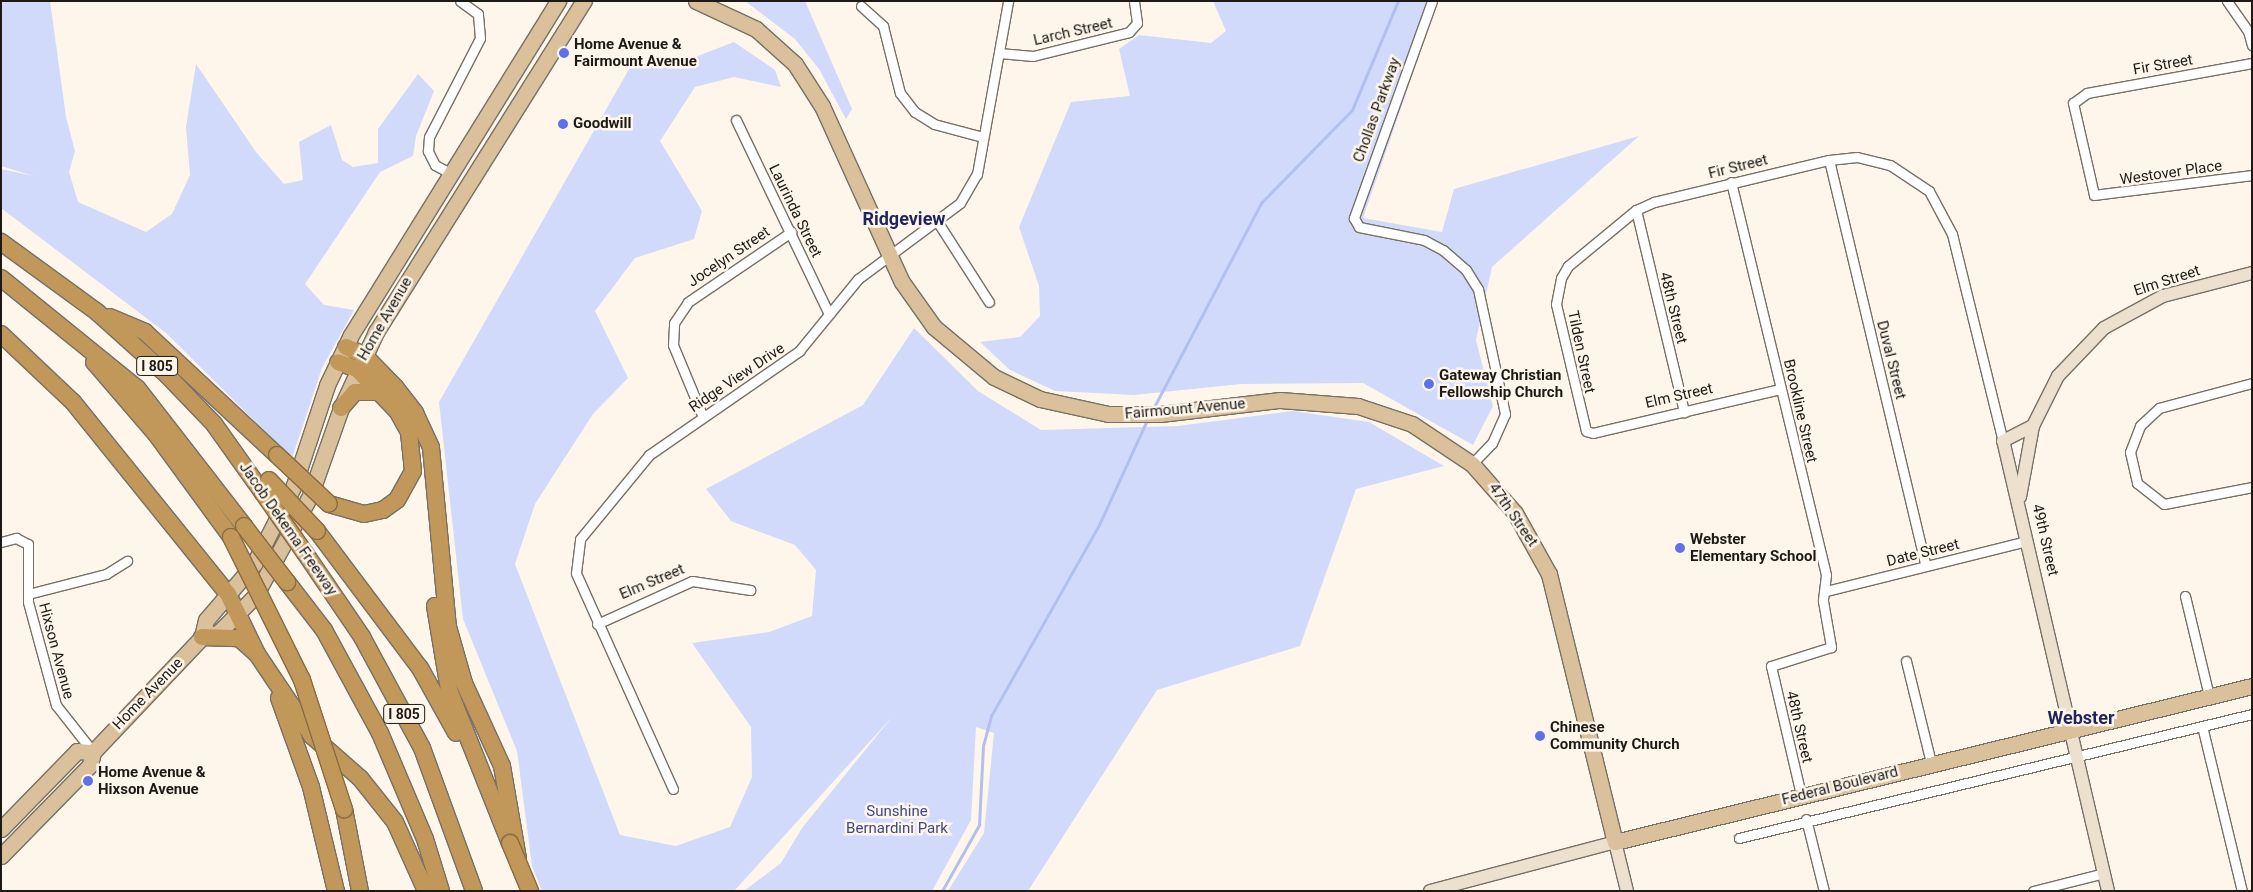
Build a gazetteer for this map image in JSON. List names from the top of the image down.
{
  "streets": {
    "highway": ["I 805", "Jacob Dekema Freeway"],
    "main road": [
      "Home Avenue",
      "Fairmount Avenue",
      "47th Street",
      "Federal Boulevard"
    ],
    "street": [
      "Larch Street",
      "Fir Street",
      "Chollas Parkway",
      "Westover Place",
      "Laurinda Street",
      "Jocelyn Street",
      "Elm Street",
      "48th Street",
      "Tilden Street",
      "Duval Street",
      "Ridge View Drive",
      "Brookline Street",
      "49th Street",
      "Date Street",
      "Hixson Avenue"
    ]
  },
  "crossings": [
    ["Larch Street", "Ridge View Drive"],
    ["Fir Street", "Westover Place"],
    ["Fir Street", "48th Street"],
    ["Fir Street", "Tilden Street"],
    ["Fir Street", "Duval Street"],
    ["Fir Street", "Brookline Street"],
    ["Fir Street", "49th Street"],
    ["Chollas Parkway", "Fairmount Avenue"],
    ["Chollas Parkway", "47th Street"],
    ["Laurinda Street", "Jocelyn Street"],
    ["Laurinda Street", "Ridge View Drive"],
    ["Jocelyn Street", "Ridge View Drive"],
    ["Elm Street", "48th Street"],
    ["Elm Street", "Tilden Street"],
    ["Elm Street", "Ridge View Drive"],
    ["Elm Street", "Brookline Street"],
    ["Elm Street", "49th Street"],
    ["48th Street", "Brookline Street"],
    ["48th Street", "Federal Boulevard"],
    ["Home Avenue", "Hixson Avenue"],
    ["Duval Street", "Date Street"],
    ["I 805", "Jacob Dekema Freeway"],
    ["Ridge View Drive", "Fairmount Avenue"],
    ["Fairmount Avenue", "47th Street"],
    ["Brookline Street", "Date Street"],
    ["47th Street", "Federal Boulevard"],
    ["49th Street", "Date Street"],
    ["49th Street", "Federal Boulevard"]
  ],
  "districts": ["Ridgeview", "Webster"],
  "parks": ["Sunshine Bernardini Park"],
  "places": [
    "Home Avenue & Fairmount Avenue",
    "Goodwill",
    "Gateway Christian Fellowship Church",
    "Webster Elementary School",
    "Chinese Community Church",
    "Home Avenue & Hixson Avenue"
  ]
}
